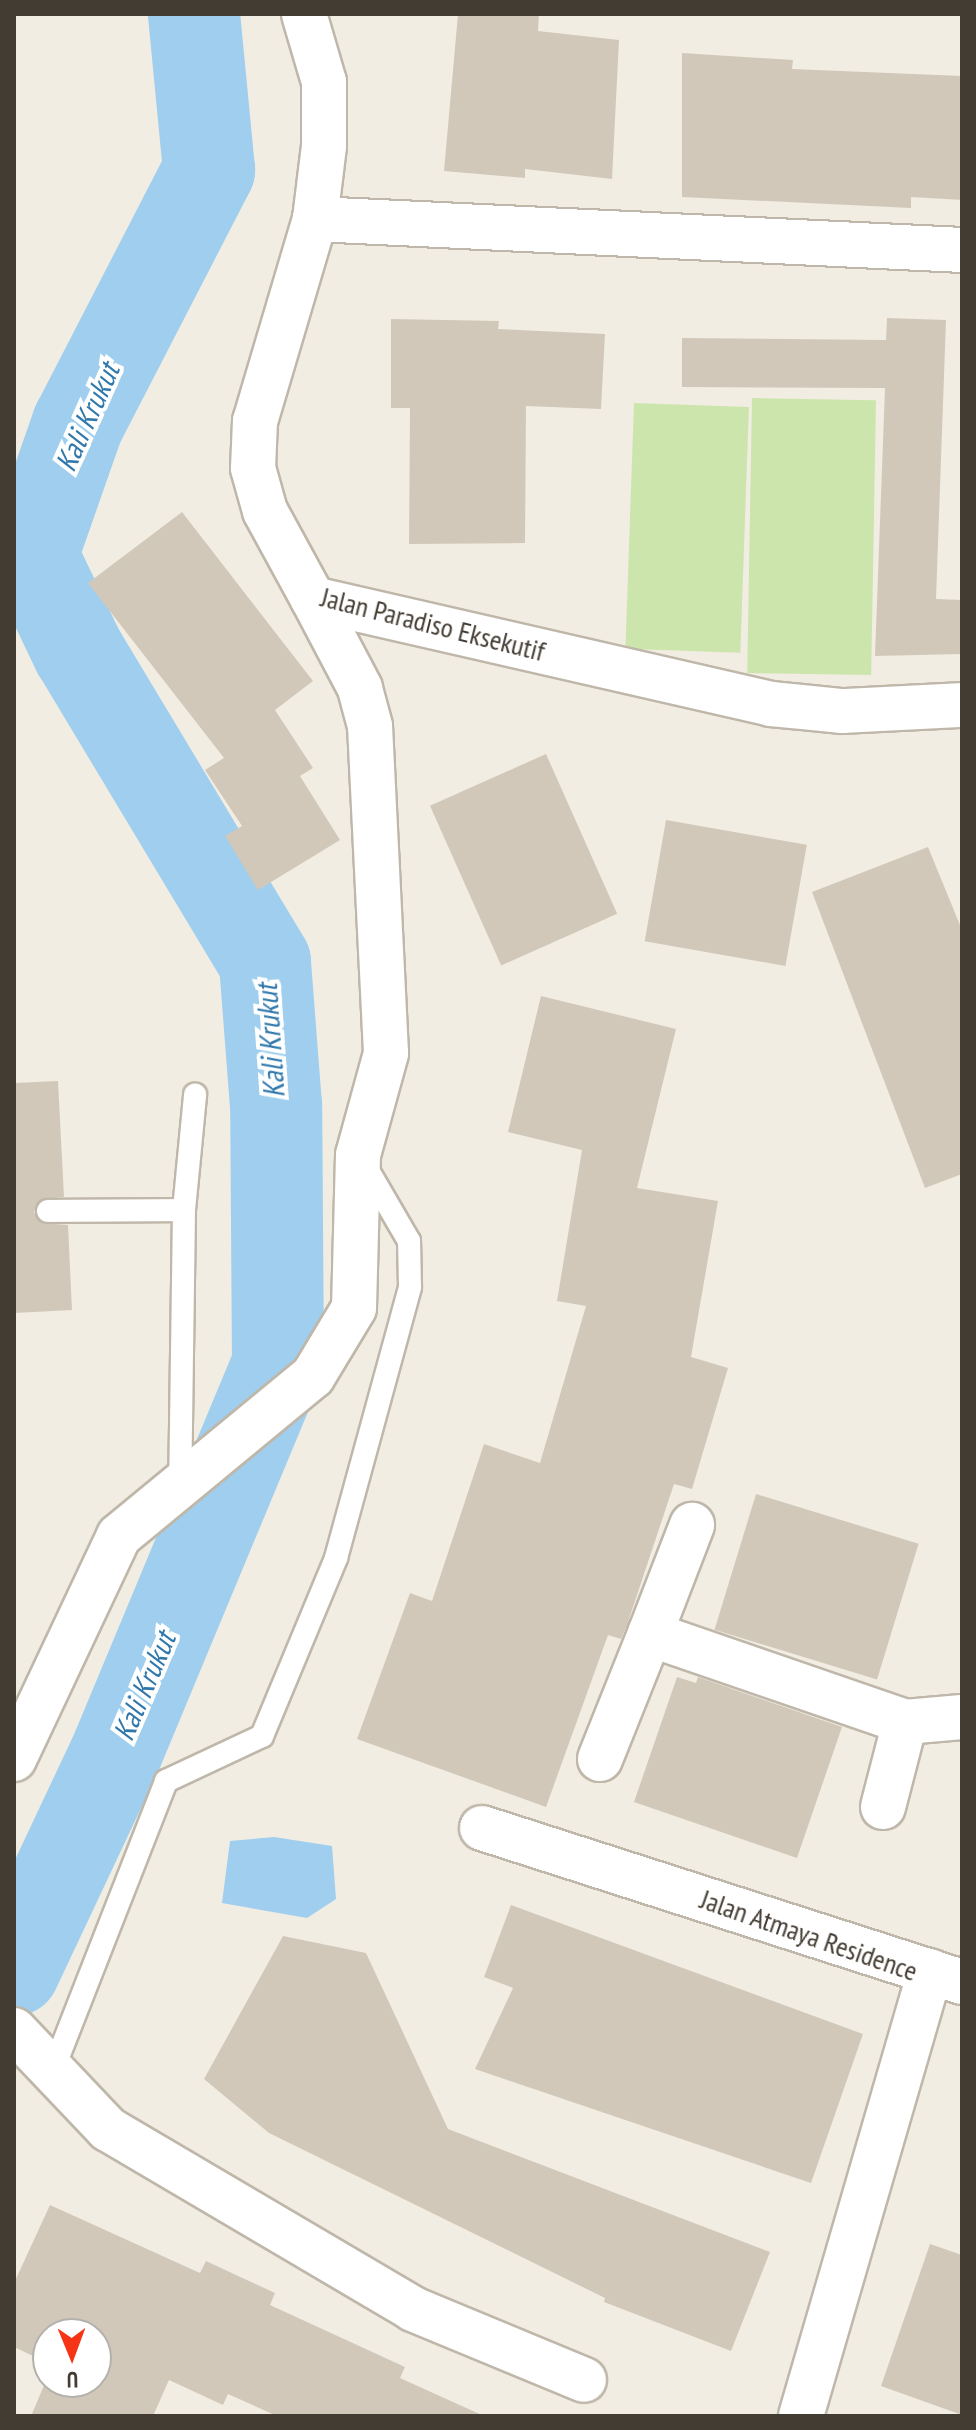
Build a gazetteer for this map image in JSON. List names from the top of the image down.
{
  "streets": {
    "street": ["Jalan Paradiso Eksekutif", "Jalan Atmaya Residence"]
  },
  "water": ["Kali Krukut"],
  "north": "bottom"
}
